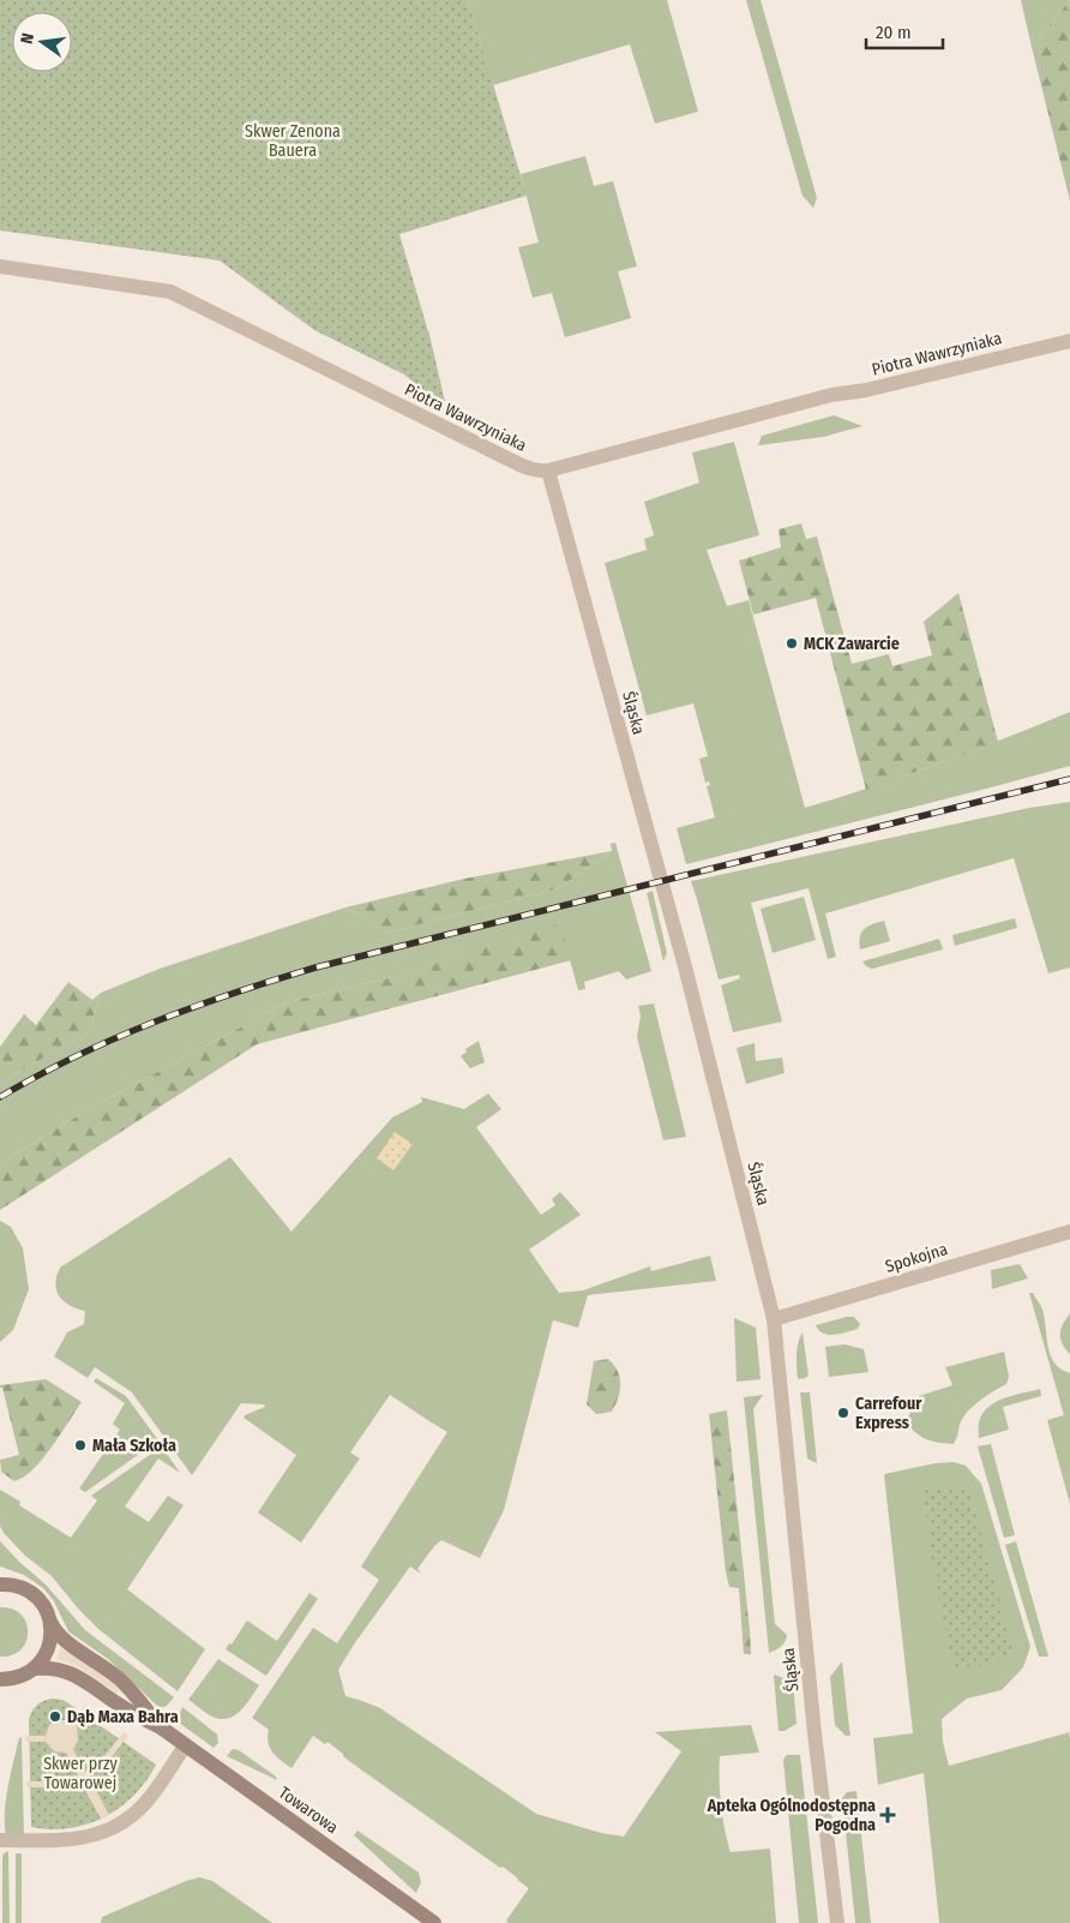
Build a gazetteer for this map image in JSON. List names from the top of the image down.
{
  "streets": {
    "street": [
      "Piotra Wawrzyniaka",
      "Śląska",
      "Spokojna",
      "Towarowa"
    ]
  },
  "crossings": [
    ["Piotra Wawrzyniaka", "Śląska"],
    ["Śląska", "Spokojna"]
  ],
  "parks": ["Skwer Zenona Bauera", "Skwer przy Towarowej"],
  "places": {
    "other": [
      "MCK Zawarcie",
      "Carrefour Express",
      "Mała Szkoła",
      "Dąb Maxa Bahra"
    ],
    "health": ["Apteka Ogólnodostępna Pogodna"]
  },
  "scale_bar": "20 m",
  "north": "left"
}
